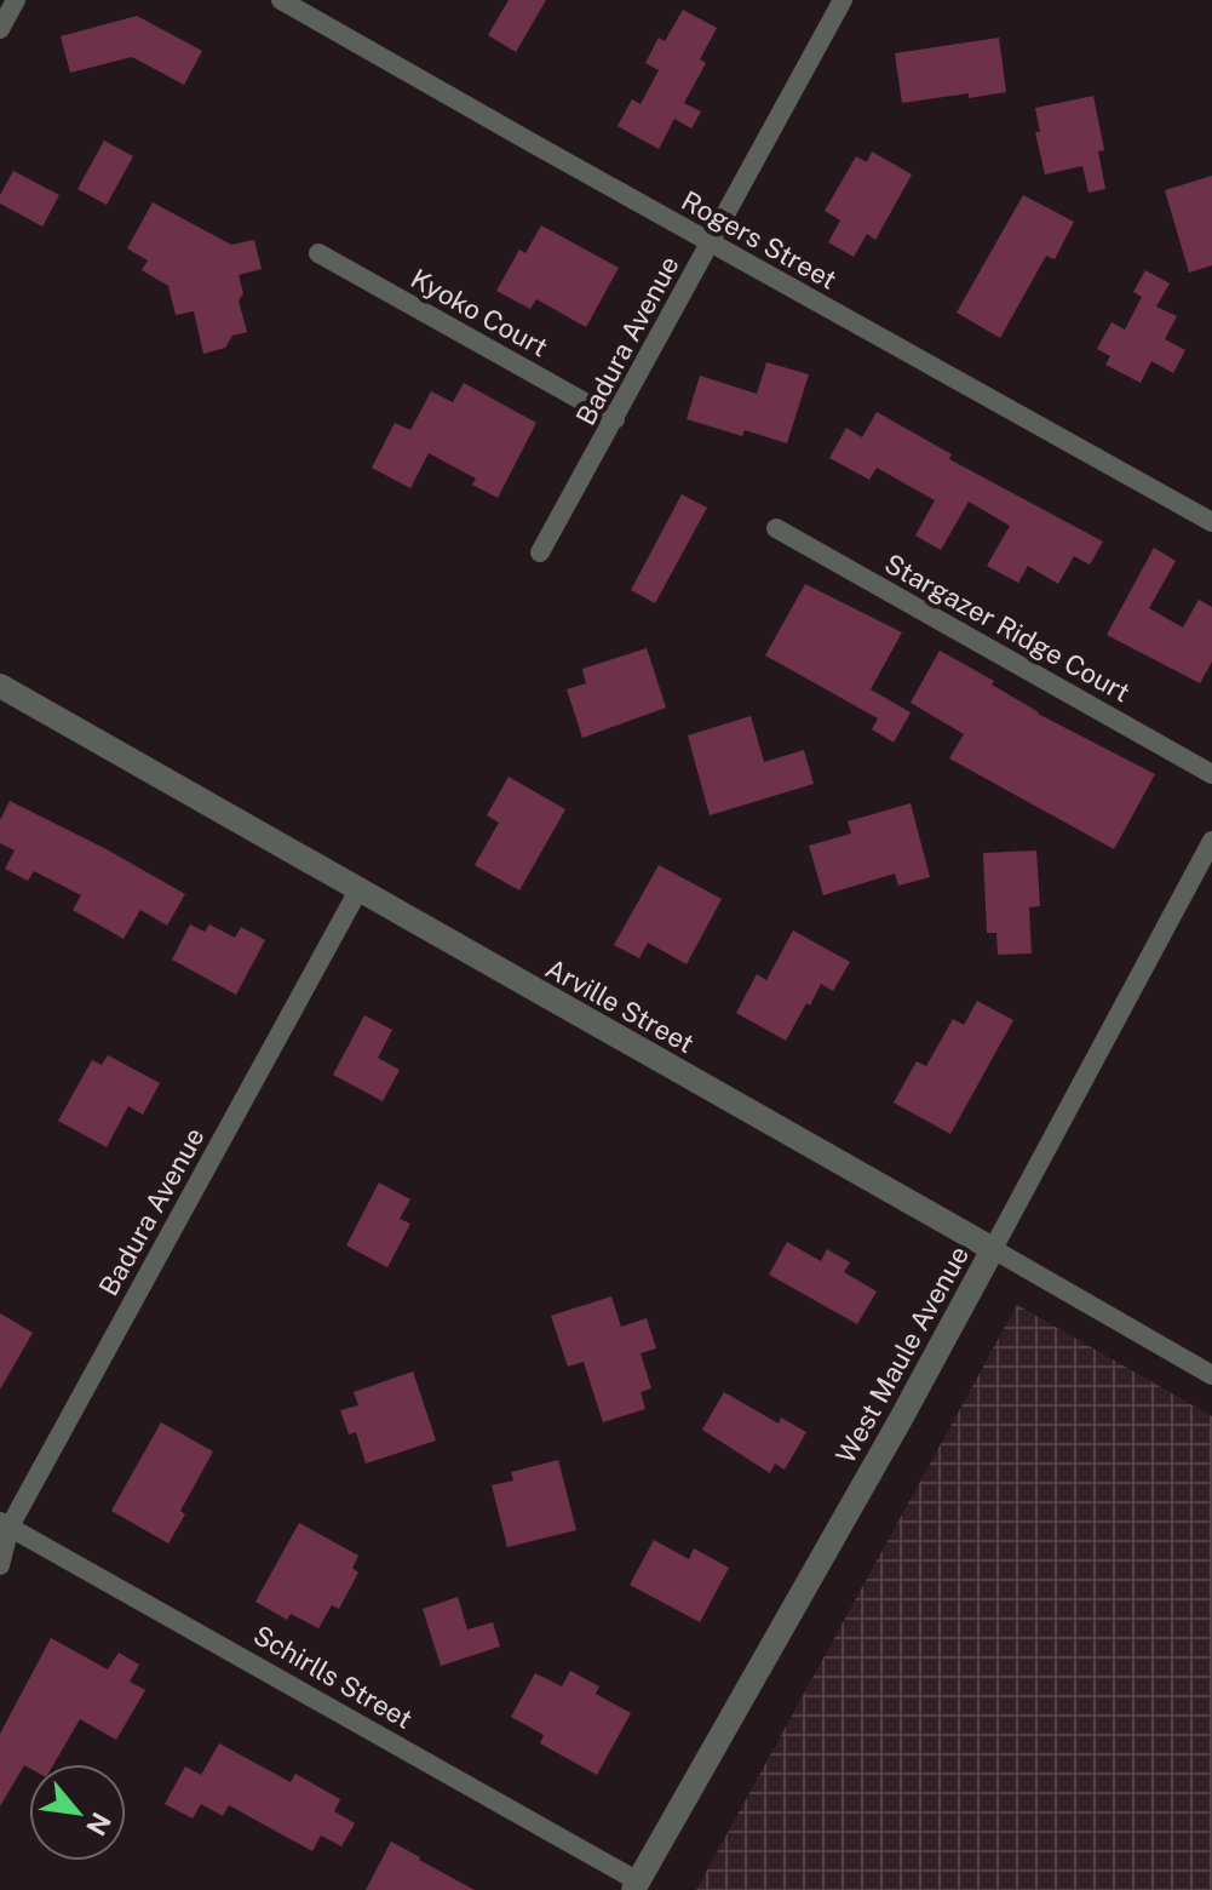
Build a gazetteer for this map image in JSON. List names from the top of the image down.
{
  "streets": {
    "street": [
      "Rogers Street",
      "Kyoko Court",
      "Badura Avenue",
      "Stargazer Ridge Court",
      "Arville Street",
      "West Maule Avenue",
      "Schirlls Street"
    ]
  },
  "crossings": [
    ["Rogers Street", "Badura Avenue"],
    ["Kyoko Court", "Badura Avenue"],
    ["Badura Avenue", "Arville Street"],
    ["Badura Avenue", "Schirlls Street"],
    ["Arville Street", "West Maule Avenue"],
    ["West Maule Avenue", "Schirlls Street"]
  ],
  "north": "bottom right"
}
